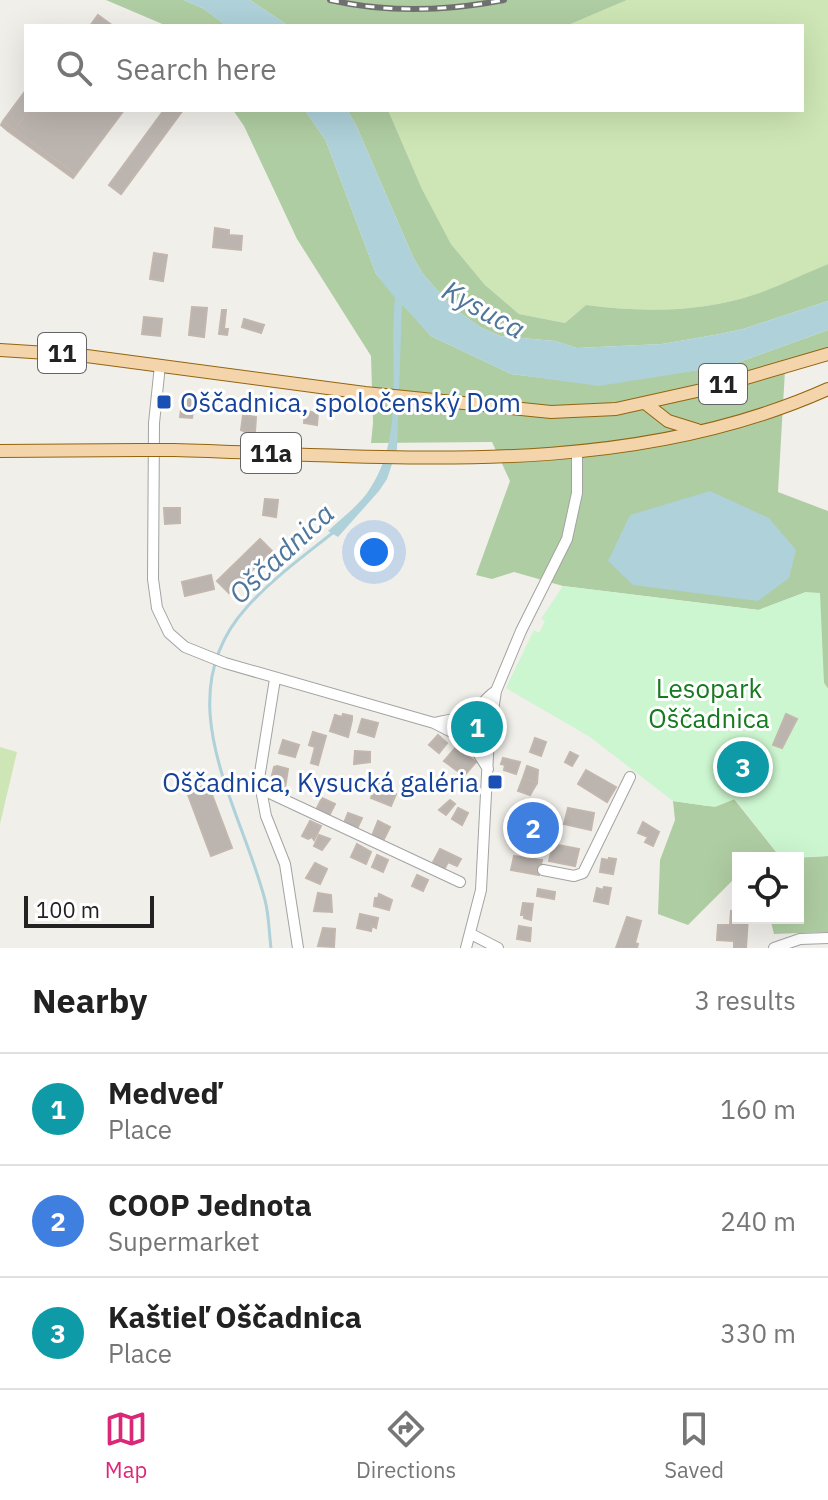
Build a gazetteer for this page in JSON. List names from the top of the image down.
{
  "streets": {
    "main road": ["11", "11a"]
  },
  "water": ["Kysuca", "Oščadnica"],
  "parks": ["Lesopark Oščadnica"],
  "places": {
    "transit": ["Oščadnica, spoločenský Dom", "Oščadnica, Kysucká galéria"]
  },
  "scale_bar": "100 m",
  "page": {
    "search": "Search here",
    "pins": ["1", "3", "2"],
    "scale": "100 m",
    "heading": ["Nearby", "3 results"],
    "list": [
      {
        "mark": "1",
        "name": "Medveď",
        "note": "Place",
        "value": "160 m"
      },
      {
        "mark": "2",
        "name": "COOP Jednota",
        "note": "Supermarket",
        "value": "240 m"
      },
      {
        "mark": "3",
        "name": "Kaštieľ Oščadnica",
        "note": "Place",
        "value": "330 m"
      }
    ],
    "nav": ["Map", "Directions", "Saved"]
  }
}
